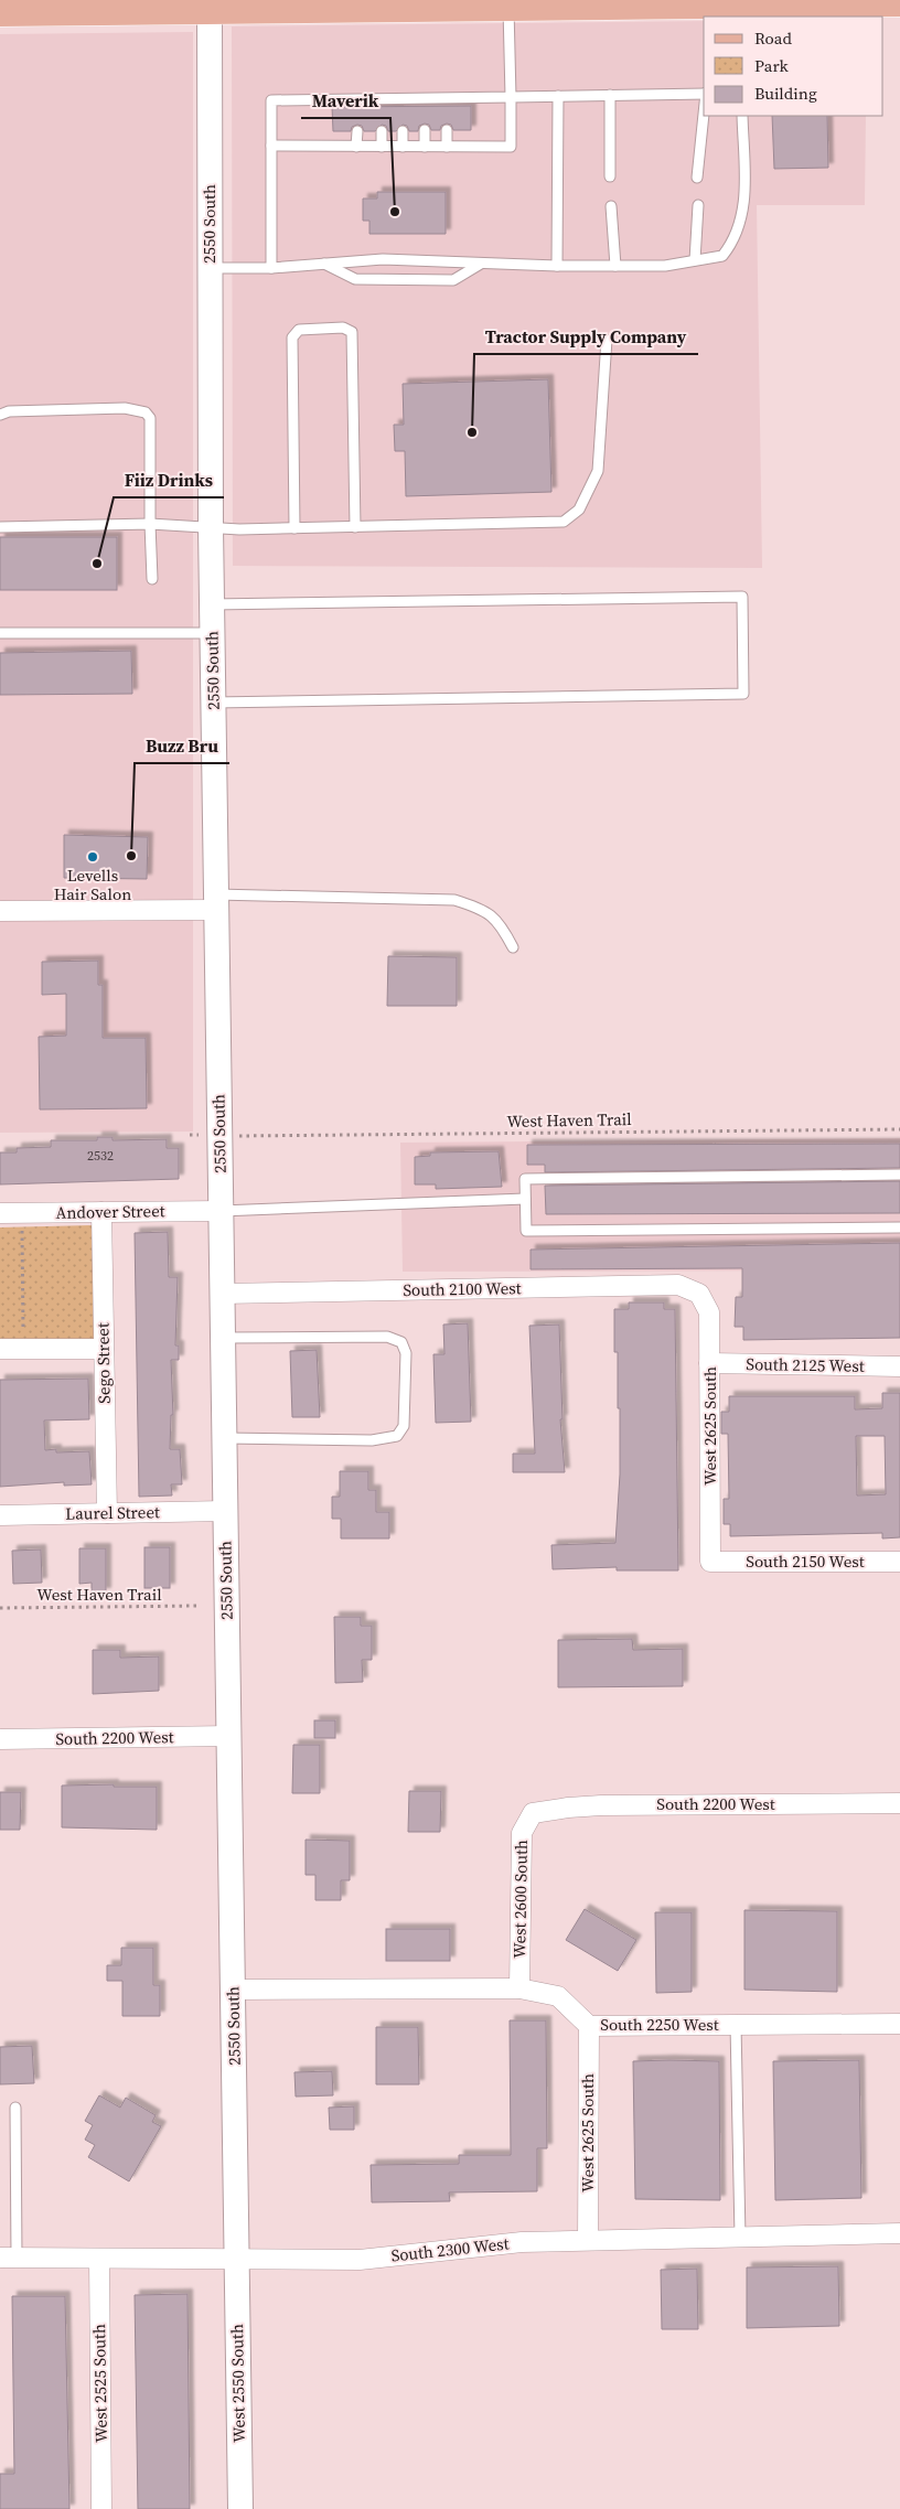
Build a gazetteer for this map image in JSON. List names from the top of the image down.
{
  "streets": {
    "street": [
      "2550 South",
      "Andover Street",
      "South 2100 West",
      "Sego Street",
      "South 2125 West",
      "West 2625 South",
      "Laurel Street",
      "South 2150 West",
      "South 2200 West",
      "West 2600 South",
      "South 2250 West",
      "South 2300 West",
      "West 2525 South",
      "West 2550 South"
    ],
    "path": ["West Haven Trail"]
  },
  "crossings": [
    ["2550 South", "Andover Street"],
    ["2550 South", "South 2100 West"],
    ["2550 South", "Laurel Street"],
    ["2550 South", "South 2200 West"],
    ["2550 South", "South 2250 West"],
    ["2550 South", "South 2300 West"],
    ["2550 South", "West 2550 South"],
    ["Andover Street", "Sego Street"],
    ["South 2100 West", "West 2625 South"],
    ["Sego Street", "Laurel Street"],
    ["South 2125 West", "West 2625 South"],
    ["West 2625 South", "South 2150 West"],
    ["West 2625 South", "South 2250 West"],
    ["West 2625 South", "South 2300 West"],
    ["South 2200 West", "West 2600 South"],
    ["West 2600 South", "South 2250 West"],
    ["South 2300 West", "West 2525 South"],
    ["South 2300 West", "West 2550 South"]
  ],
  "places": [
    "Maverik",
    "Tractor Supply Company",
    "Fiiz Drinks",
    "Buzz Bru",
    "Levells Hair Salon"
  ],
  "house_numbers": ["2532"],
  "legend": ["Road", "Park", "Building"]
}
